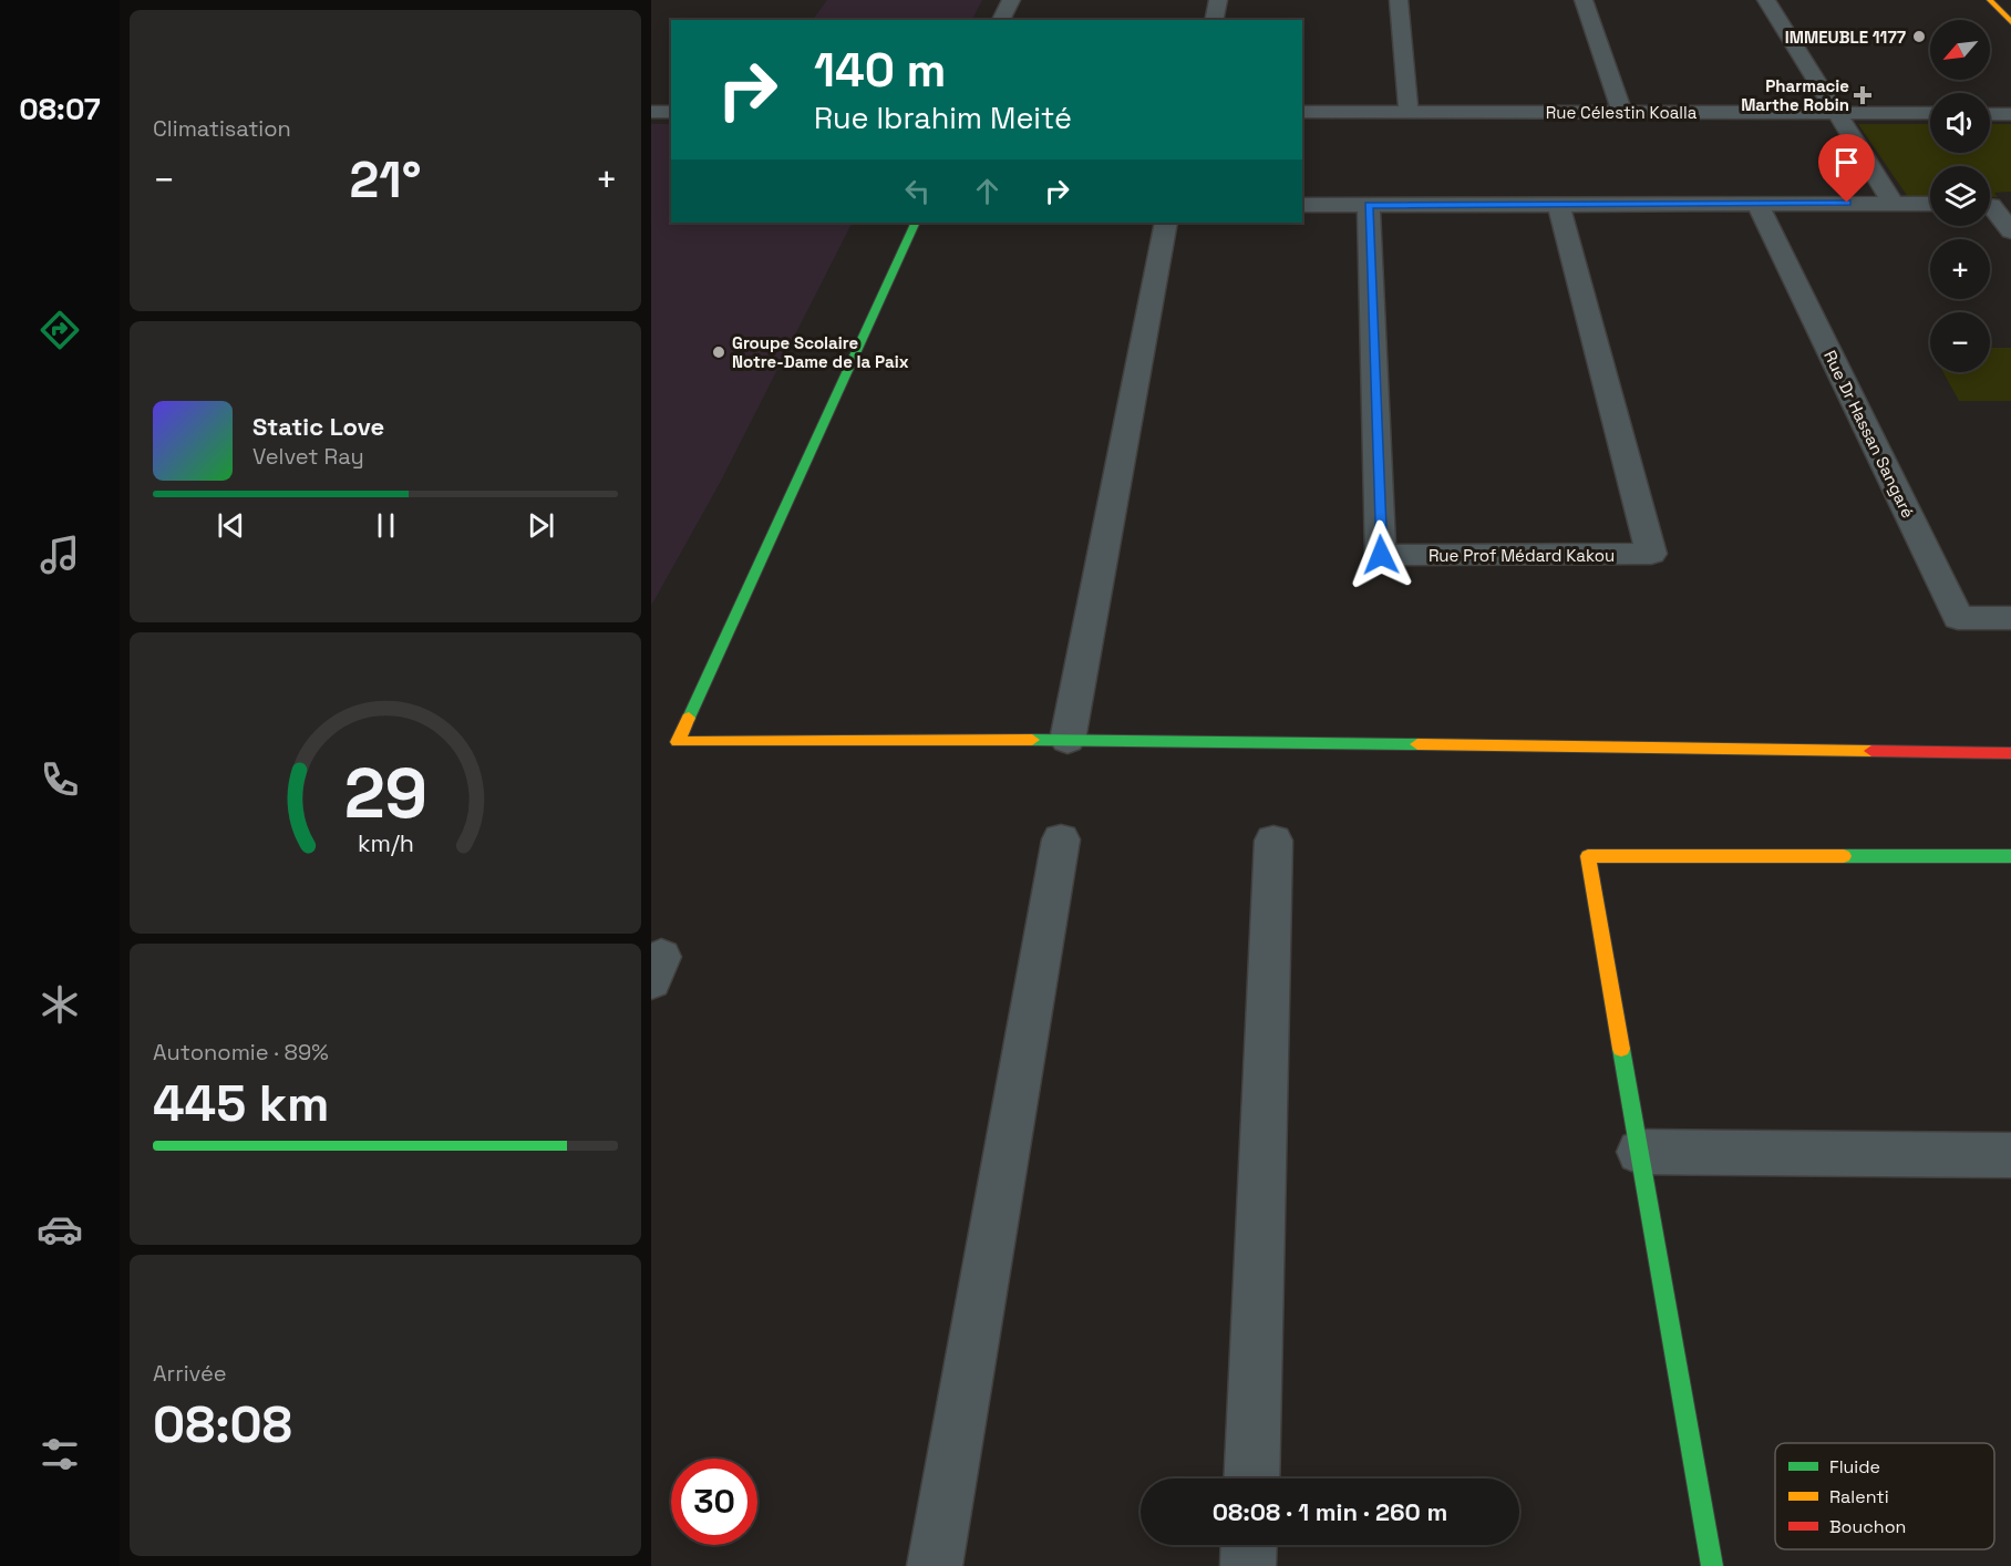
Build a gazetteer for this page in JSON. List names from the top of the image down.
{
  "streets": {
    "street": ["Rue Célestin Koalla", "Rue Dr Hassan Sangaré", "Rue Prof Médard Kakou"]
  },
  "places": {
    "other": ["IMMEUBLE 1177", "Groupe Scolaire Notre-Dame de la Paix"],
    "health": ["Pharmacie Marthe Robin"]
  },
  "legend": ["Fluide", "Ralenti", "Bouchon"],
  "north": "bottom left",
  "page": {
    "tabs": "08:07",
    "tile": [
      "Climatisation",
      ["Autonomie · 89%", "445 km"],
      ["Arrivée", "08:08"]
    ],
    "map_buttons": ["+", "−"],
    "turn": ["140 m", "Rue Ibrahim Meité"],
    "heat": ["−", "21°", "+"],
    "song": ["Static Love", "Velvet Ray"],
    "limit": "30",
    "trip": "08:08 · 1 min · 260 m",
    "gauge": ["29", "km/h"]
  }
}
